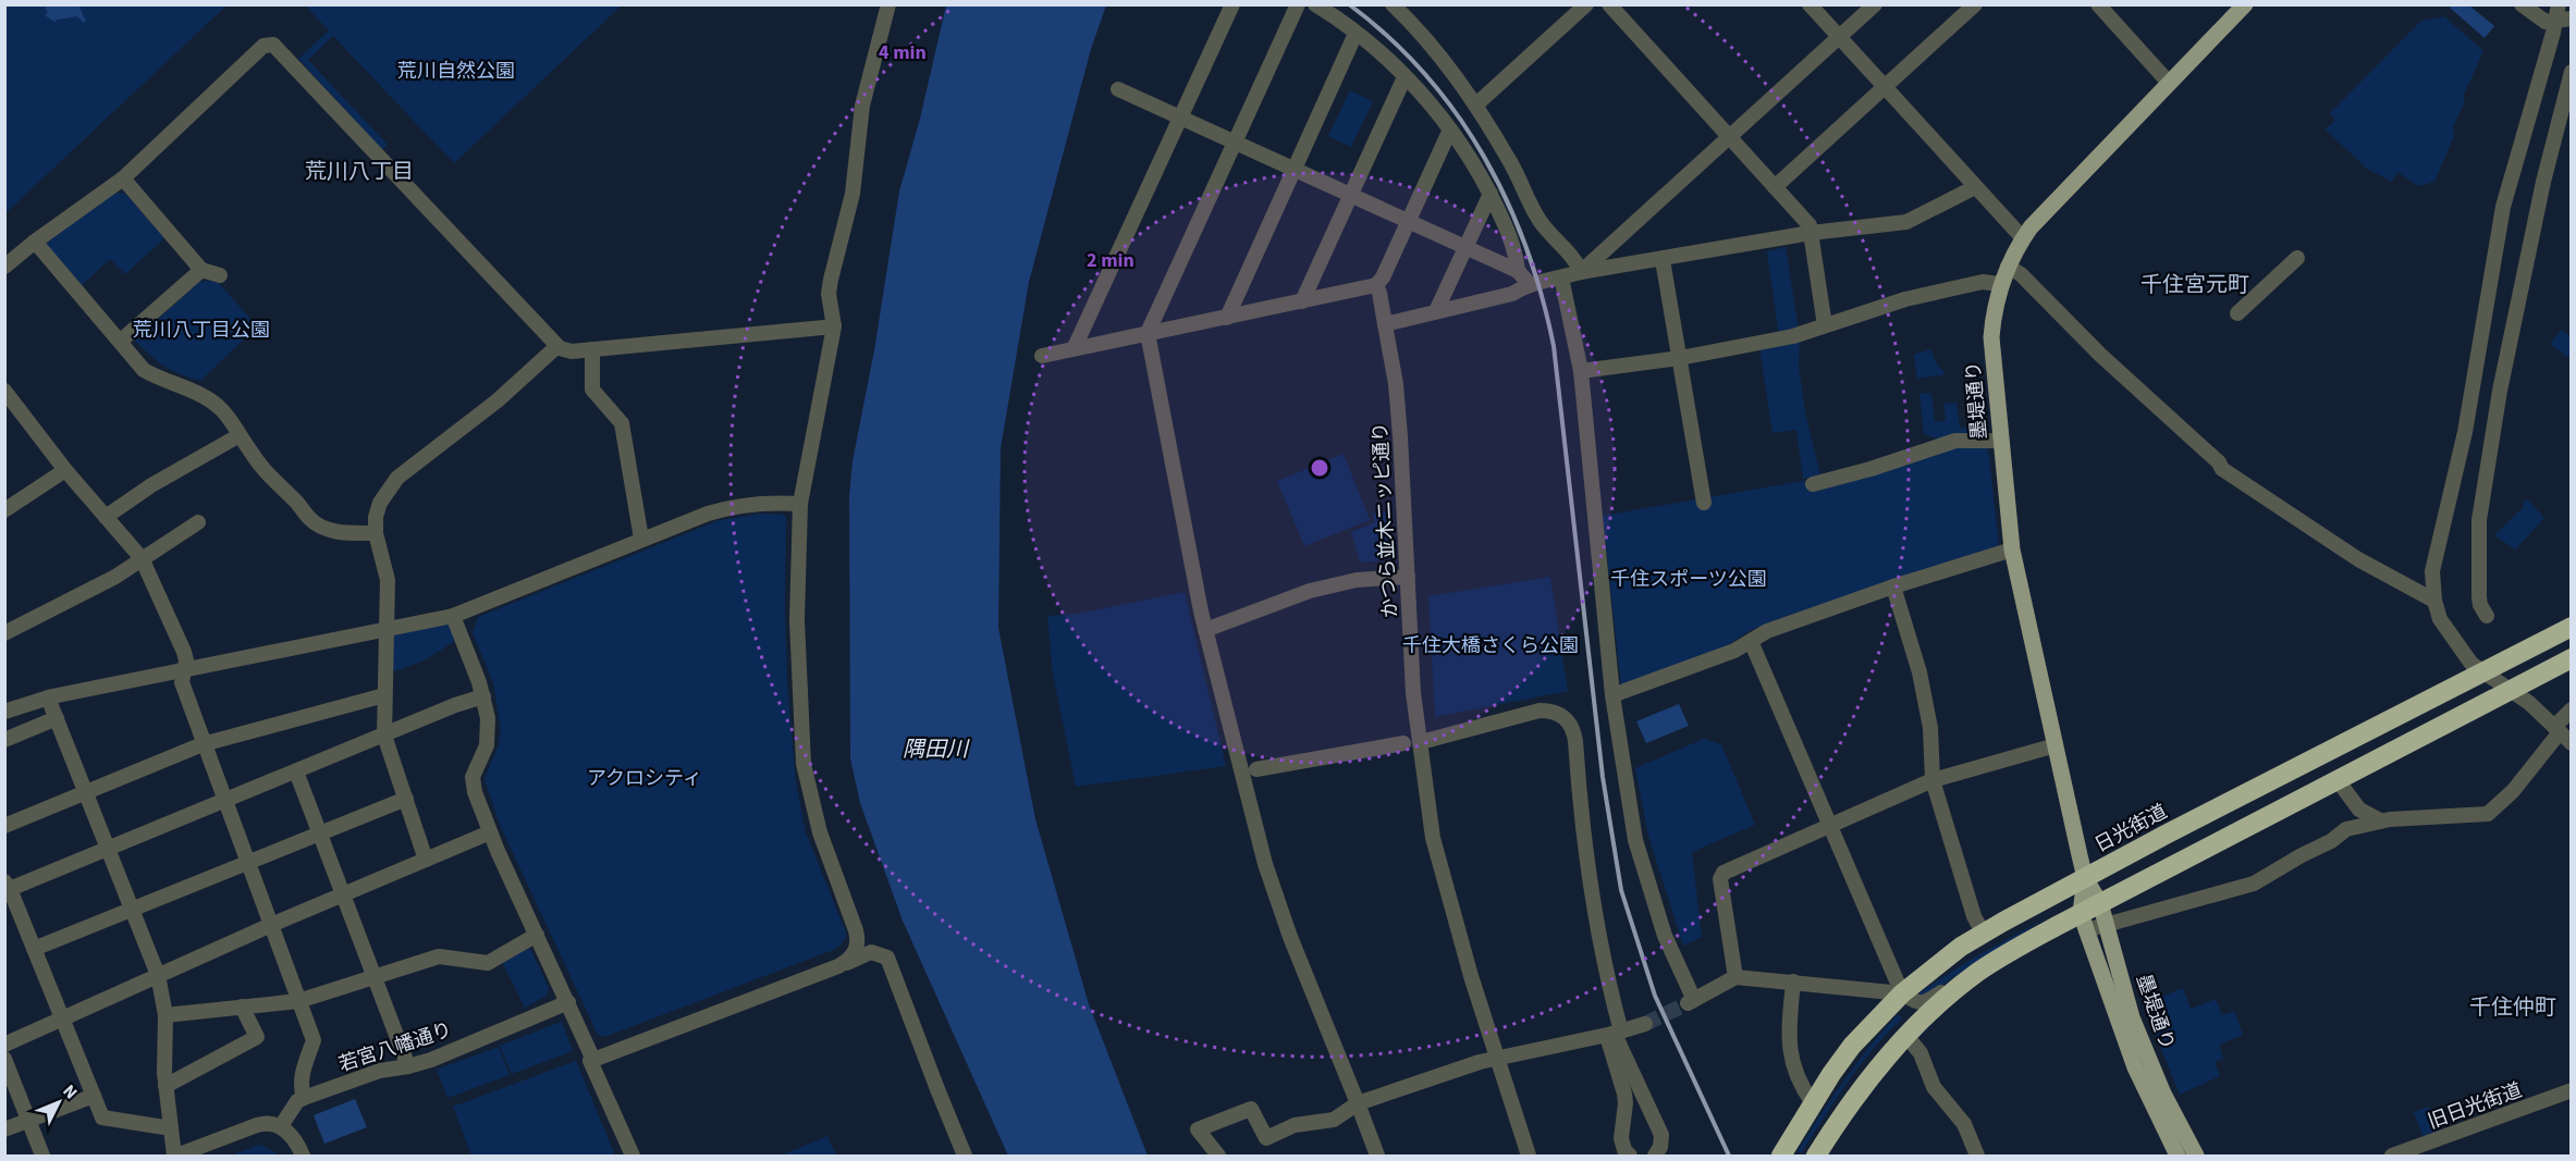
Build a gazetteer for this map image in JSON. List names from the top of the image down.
{
  "streets": {
    "highway": ["日光街道"],
    "main road": ["墨堤通り"],
    "street": ["かつら並木ニッピ通り", "若宮八幡通り", "旧日光街道"]
  },
  "crossings": [
    ["墨堤通り", "日光街道"]
  ],
  "districts": ["荒川八丁目", "千住宮元町", "千住仲町"],
  "water": ["隅田川"],
  "parks": [
    "荒川自然公園",
    "荒川八丁目公園",
    "千住スポーツ公園",
    "千住大橋さくら公園",
    "アクロシティ"
  ],
  "north": "top right",
  "rings": ["4 min", "2 min"]
}
